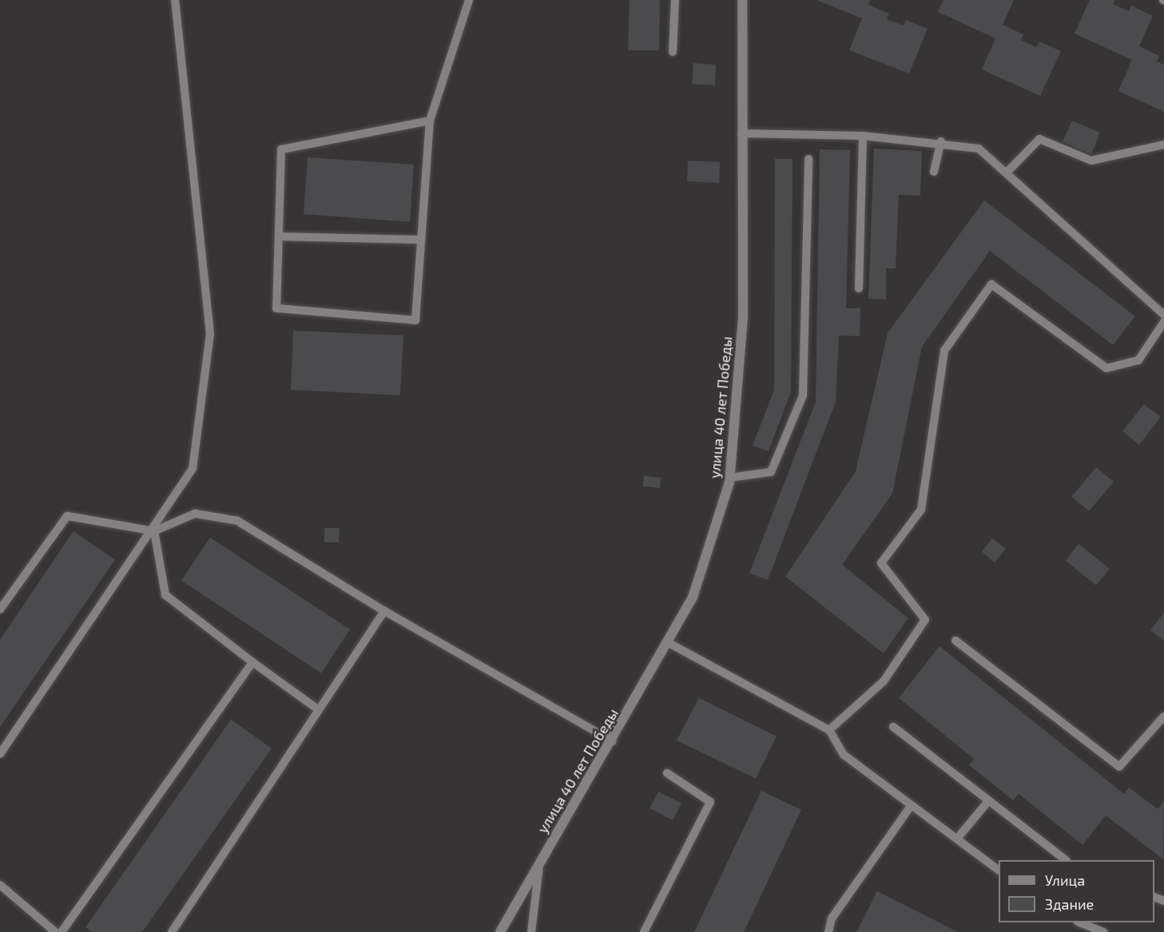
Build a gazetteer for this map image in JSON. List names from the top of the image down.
{
  "streets": {
    "street": ["улица 40 лет Победы"]
  },
  "legend": ["Улица", "Здание"]
}
